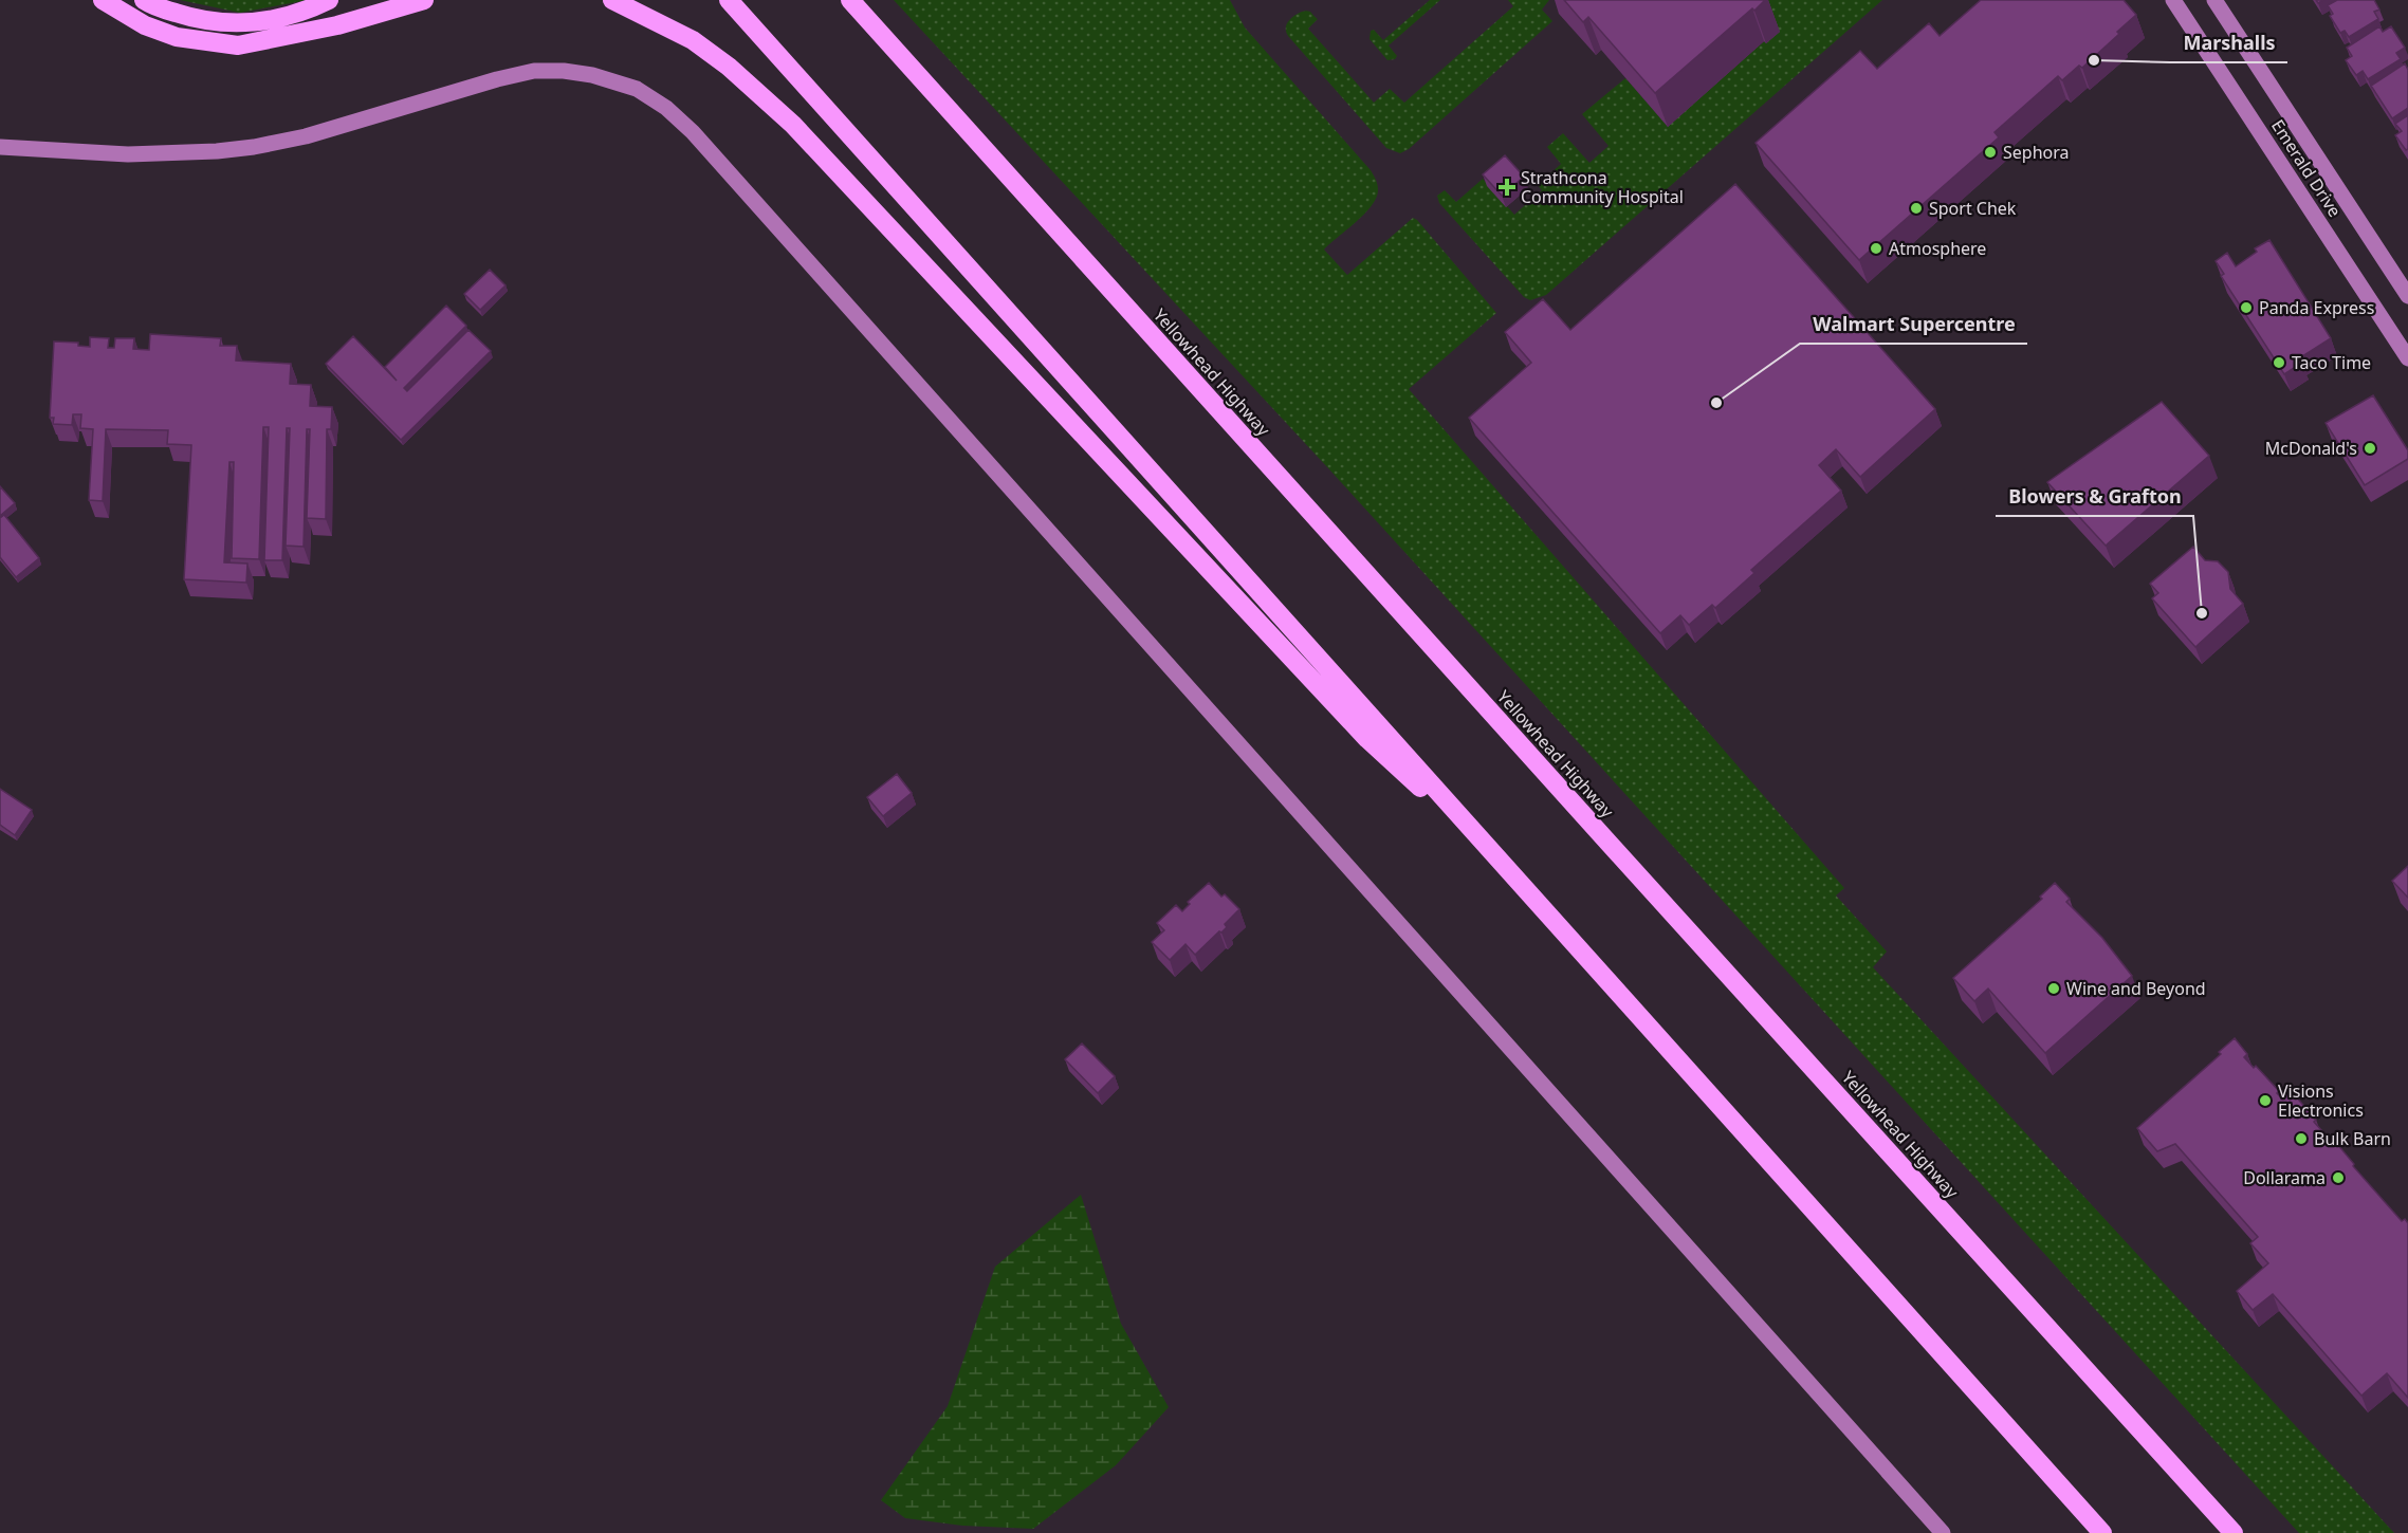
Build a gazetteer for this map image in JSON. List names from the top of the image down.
{
  "streets": {
    "highway": ["Yellowhead Highway"],
    "street": ["Emerald Drive"]
  },
  "places": {
    "other": [
      "Marshalls",
      "Sephora",
      "Sport Chek",
      "Atmosphere",
      "Panda Express",
      "Taco Time",
      "Walmart Supercentre",
      "McDonald's",
      "Blowers & Grafton",
      "Wine and Beyond",
      "Visions Electronics",
      "Bulk Barn",
      "Dollarama"
    ],
    "health": ["Strathcona Community Hospital"]
  }
}
